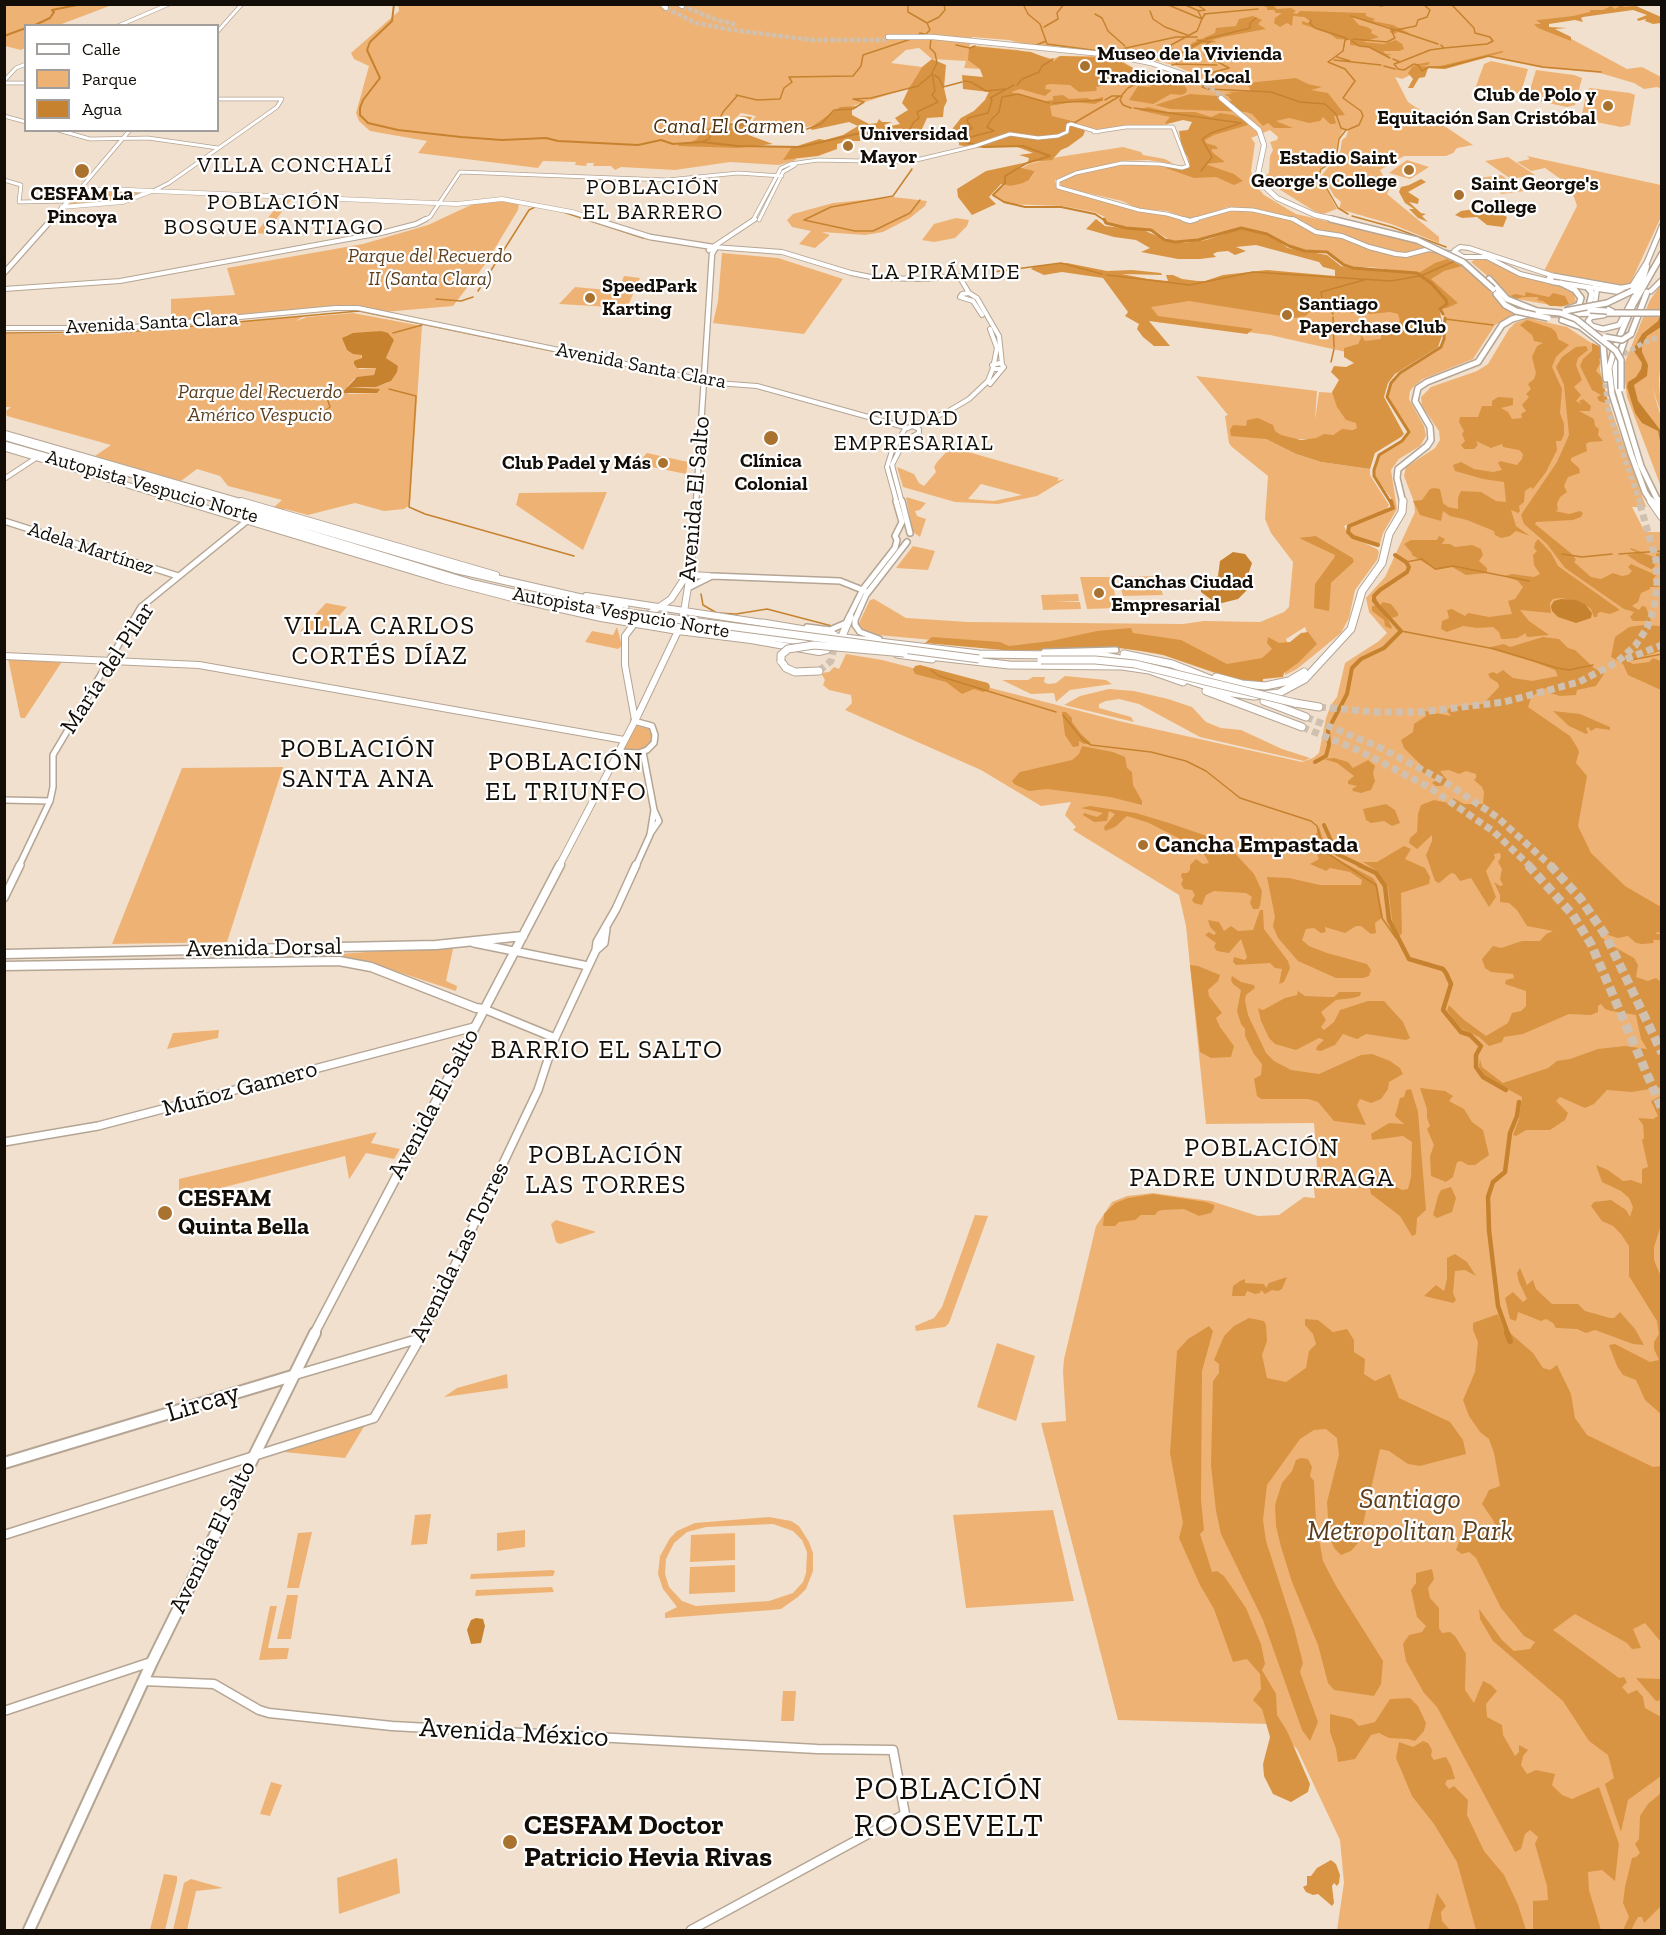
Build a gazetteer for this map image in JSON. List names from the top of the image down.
{
  "streets": {
    "highway": ["Autopista Vespucio Norte"],
    "main road": ["Avenida El Salto", "Avenida Dorsal", "Lircay"],
    "street": [
      "Avenida Santa Clara",
      "Adela Martínez",
      "María del Pilar",
      "Muñoz Gamero",
      "Avenida Las Torres",
      "Avenida México"
    ]
  },
  "crossings": [
    ["Avenida Santa Clara", "Avenida El Salto"],
    ["Avenida El Salto", "Avenida Dorsal"],
    ["Avenida El Salto", "Muñoz Gamero"],
    ["Avenida El Salto", "Avenida Las Torres"],
    ["Avenida El Salto", "Lircay"],
    ["Avenida El Salto", "Avenida México"],
    ["Adela Martínez", "María del Pilar"],
    ["Avenida Las Torres", "Lircay"]
  ],
  "districts": [
    "VILLA CONCHALÍ",
    "POBLACIÓN EL BARRERO",
    "POBLACIÓN BOSQUE SANTIAGO",
    "LA PIRÁMIDE",
    "CIUDAD EMPRESARIAL",
    "VILLA CARLOS CORTÉS DÍAZ",
    "POBLACIÓN SANTA ANA",
    "POBLACIÓN EL TRIUNFO",
    "BARRIO EL SALTO",
    "POBLACIÓN PADRE UNDURRAGA",
    "POBLACIÓN LAS TORRES",
    "POBLACIÓN ROOSEVELT"
  ],
  "water": ["Canal El Carmen"],
  "parks": ["Parque del Recuerdo II (Santa Clara)", "Parque del Recuerdo Américo Vespucio", "Santiago Metropolitan Park"],
  "places": [
    "Museo de la Vivienda Tradicional Local",
    "Club de Polo y Equitación San Cristóbal",
    "Universidad Mayor",
    "Estadio Saint George's College",
    "CESFAM La Pincoya",
    "Saint George's College",
    "SpeedPark Karting",
    "Santiago Paperchase Club",
    "Clínica Colonial",
    "Club Padel y Más",
    "Canchas Ciudad Empresarial",
    "Cancha Empastada",
    "CESFAM Quinta Bella",
    "CESFAM Doctor Patricio Hevia Rivas"
  ],
  "legend": ["Calle", "Parque", "Agua"]
}
